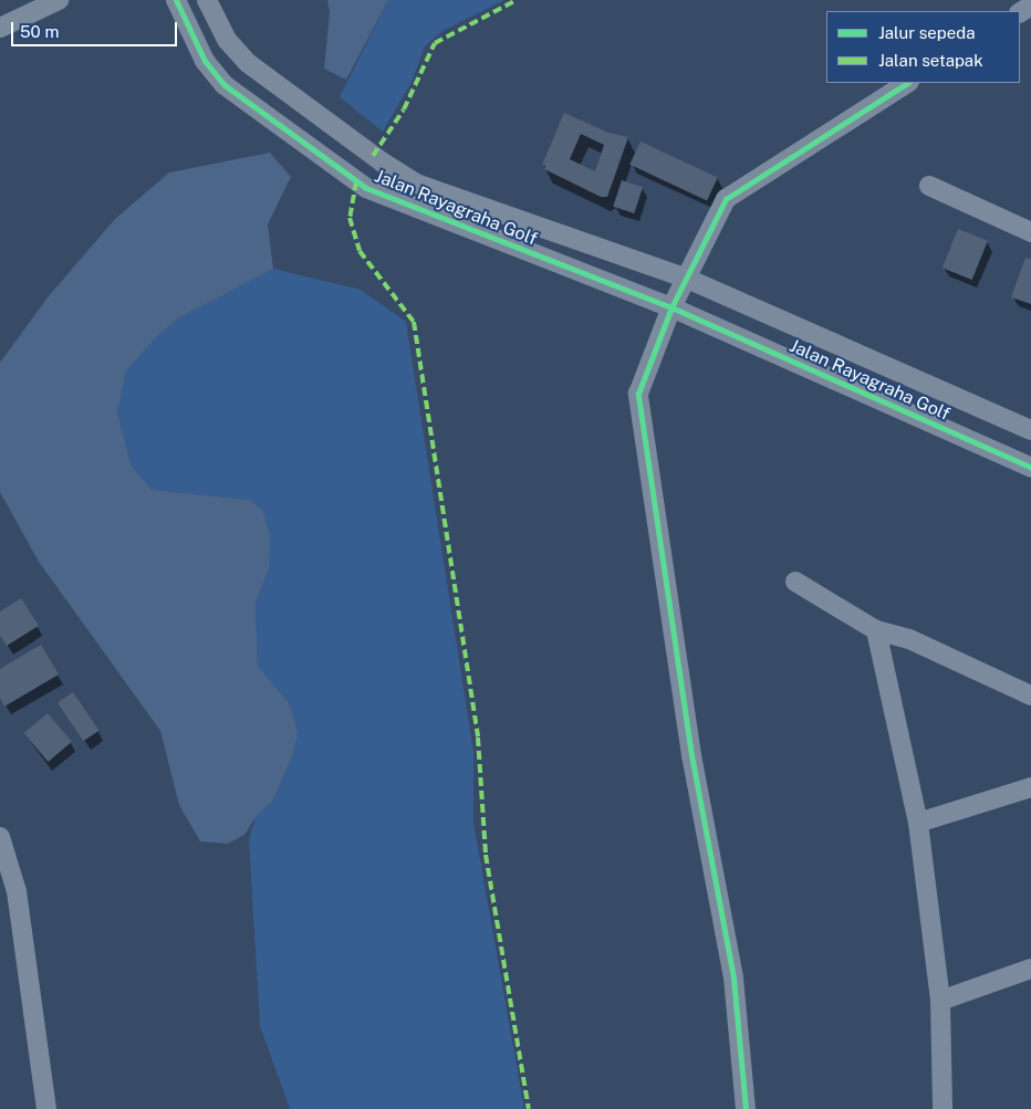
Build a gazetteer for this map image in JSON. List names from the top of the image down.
{
  "streets": {
    "street": ["Jalan Rayagraha Golf"]
  },
  "legend": ["Jalur sepeda", "Jalan setapak"],
  "scale_bar": "50 m"
}
